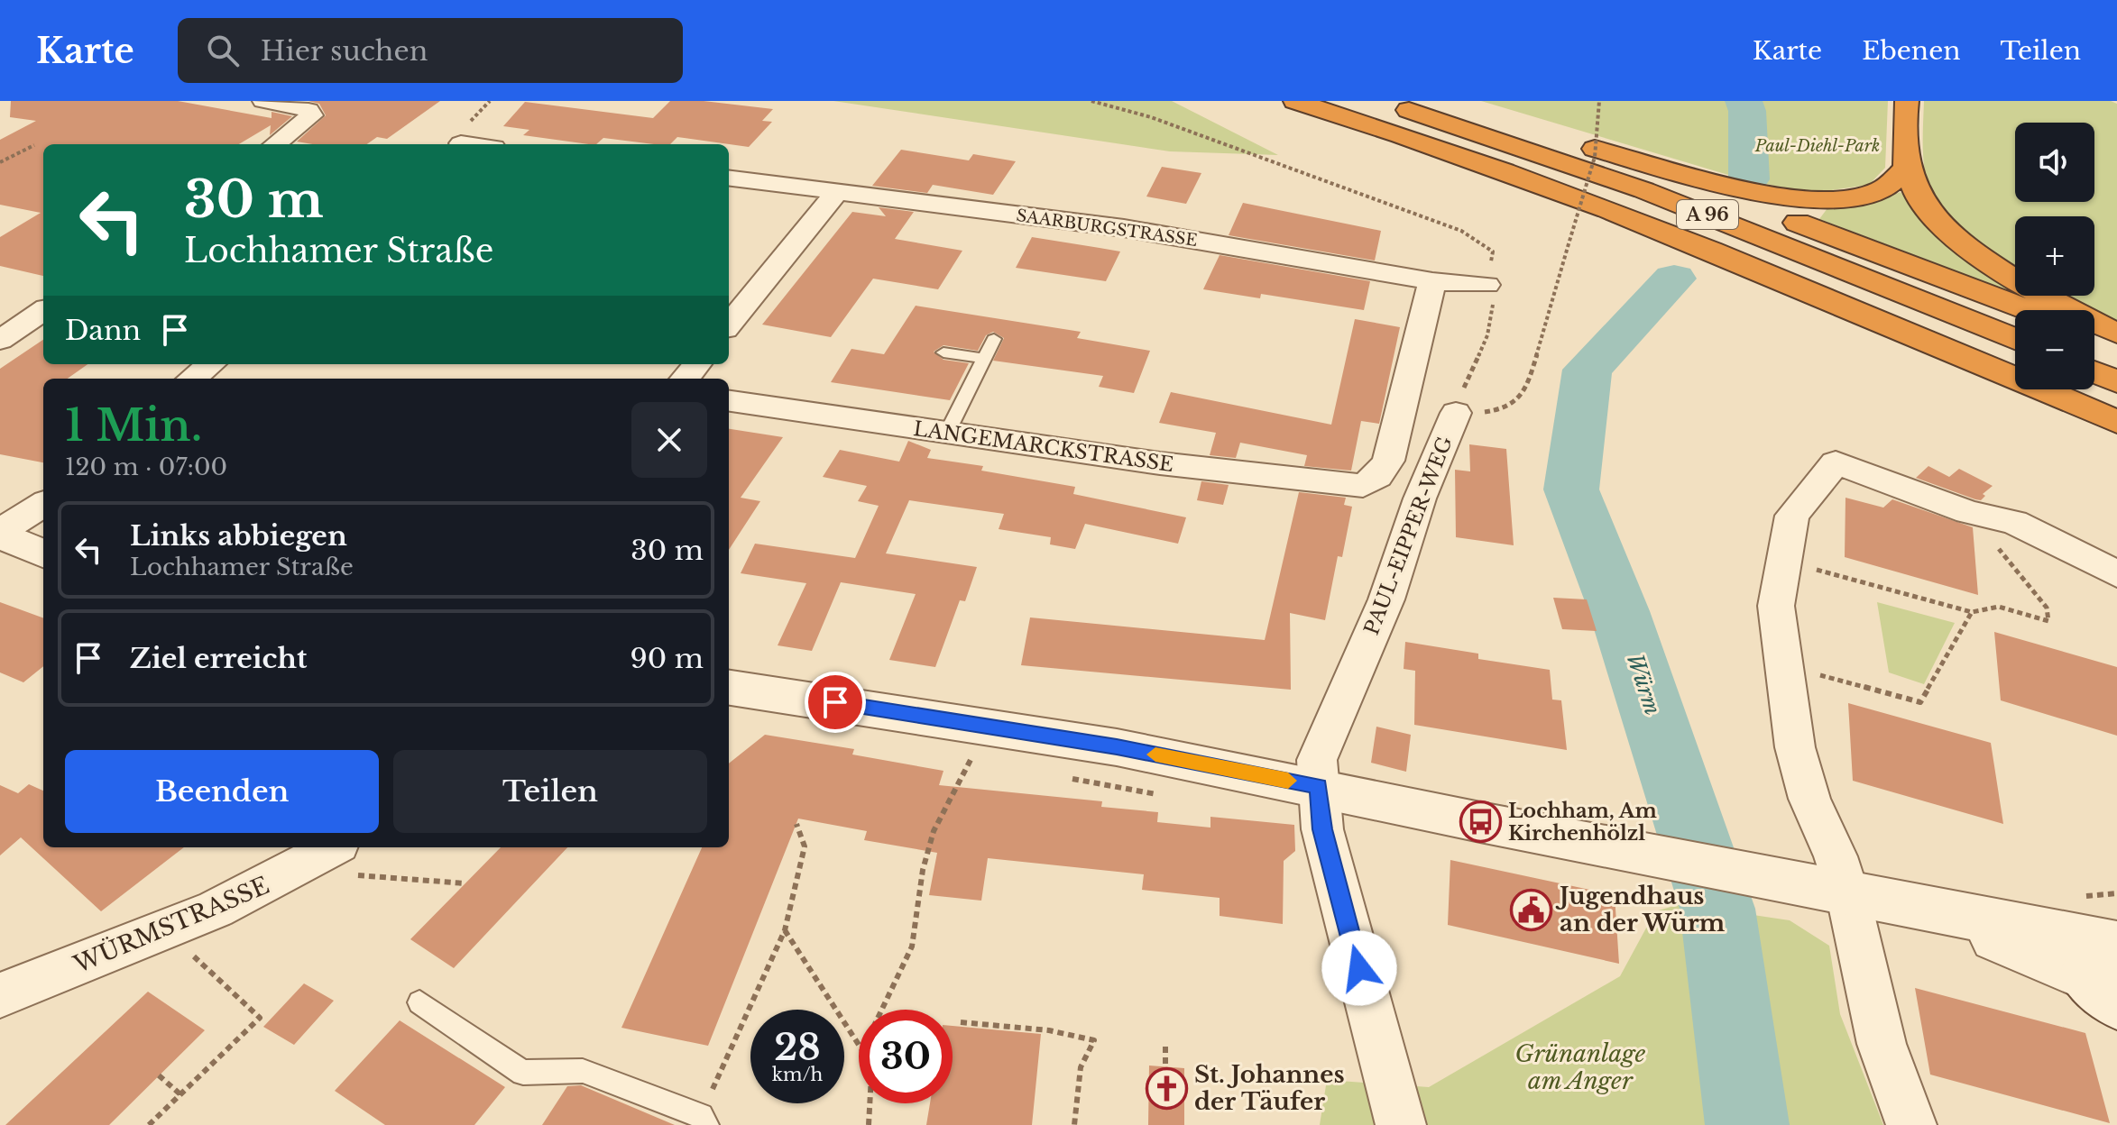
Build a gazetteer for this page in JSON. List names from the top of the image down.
{
  "streets": {
    "highway": ["A 96"],
    "street": [
      "SAARBURGSTRASSE",
      "LANGEMARCKSTRASSE",
      "PAUL-EIPPER-WEG",
      "WÜRMSTRASSE"
    ]
  },
  "crossings": [
    ["SAARBURGSTRASSE", "LANGEMARCKSTRASSE"],
    ["SAARBURGSTRASSE", "PAUL-EIPPER-WEG"]
  ],
  "water": ["Würm"],
  "parks": ["Paul-Diehl-Park", "Grünanlage am Anger"],
  "places": {
    "bus stop": ["Lochham, Am Kirchenhölzl"],
    "public building": ["Jugendhaus an der Würm"],
    "church": ["St. Johannes der Täufer"]
  },
  "page": {
    "header": "Karte",
    "search": "Hier suchen",
    "nav": ["Karte", "Ebenen", "Teilen"],
    "map_buttons": ["+", "−"],
    "turn": ["30 m", "Lochhamer Straße"],
    "then": "Dann",
    "heading": ["1 Min.", "120 m · 07:00"],
    "list": [
      {
        "name": "Links abbiegen",
        "note": "Lochhamer Straße",
        "value": "30 m"
      },
      {
        "name": "Ziel erreicht",
        "value": "90 m"
      }
    ],
    "buttons": ["Beenden", "Teilen"],
    "speed": "28 km/h",
    "limit": "30"
  }
}
